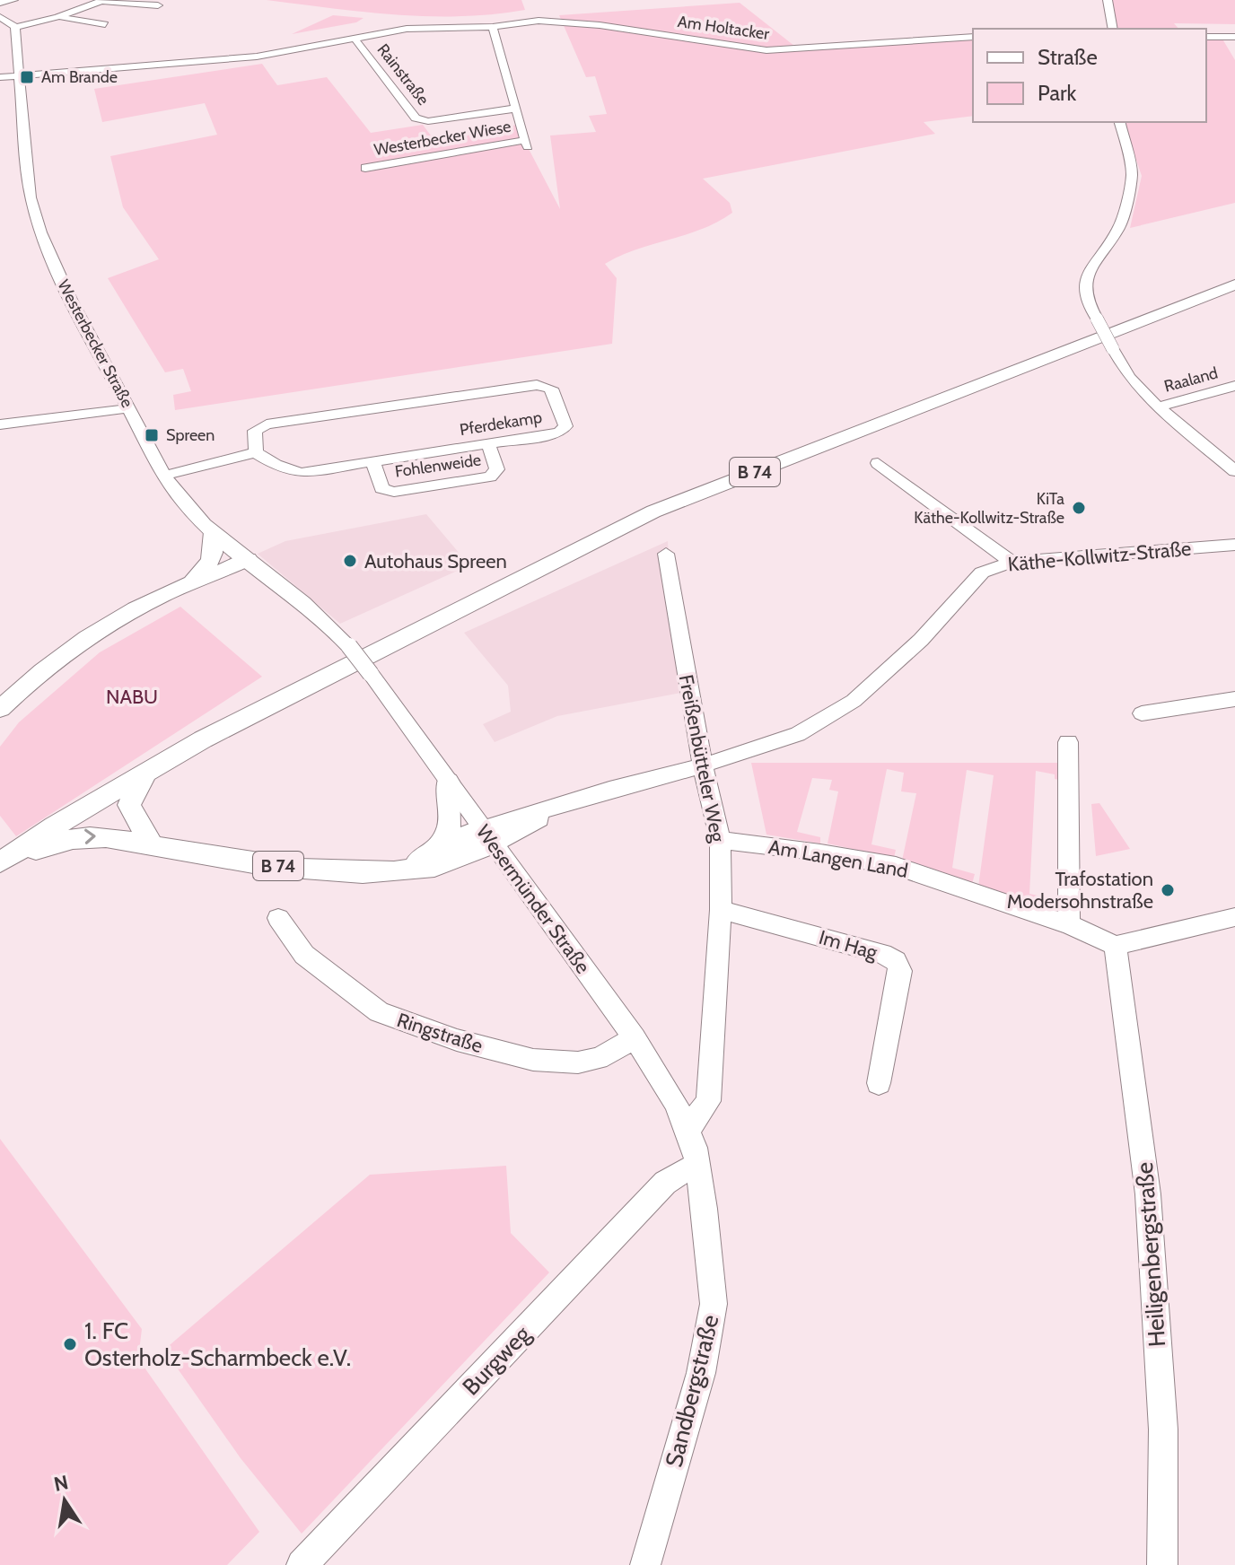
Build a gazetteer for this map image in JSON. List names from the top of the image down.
{
  "streets": {
    "main road": ["B 74"],
    "street": [
      "Am Holtacker",
      "Rainstraße",
      "Westerbecker Wiese",
      "Westerbecker Straße",
      "Raaland",
      "Pferdekamp",
      "Fohlenweide",
      "Käthe-Kollwitz-Straße",
      "Freißenbütteler Weg",
      "Am Langen Land",
      "Wesermünder Straße",
      "Im Hag",
      "Ringstraße",
      "Heiligenbergstraße",
      "Burgweg",
      "Sandbergstraße"
    ]
  },
  "crossings": [
    ["Rainstraße", "Westerbecker Wiese"],
    ["Westerbecker Straße", "Wesermünder Straße"],
    ["Pferdekamp", "Fohlenweide"],
    ["B 74", "Käthe-Kollwitz-Straße"],
    ["B 74", "Wesermünder Straße"],
    ["Käthe-Kollwitz-Straße", "Freißenbütteler Weg"],
    ["Käthe-Kollwitz-Straße", "Wesermünder Straße"],
    ["Freißenbütteler Weg", "Am Langen Land"],
    ["Freißenbütteler Weg", "Wesermünder Straße"],
    ["Freißenbütteler Weg", "Im Hag"],
    ["Freißenbütteler Weg", "Sandbergstraße"],
    ["Am Langen Land", "Heiligenbergstraße"],
    ["Wesermünder Straße", "Ringstraße"],
    ["Wesermünder Straße", "Sandbergstraße"],
    ["Burgweg", "Sandbergstraße"]
  ],
  "parks": ["NABU"],
  "places": {
    "transit": ["Am Brande", "Spreen"],
    "other": [
      "KiTa Käthe-Kollwitz-Straße",
      "Autohaus Spreen",
      "Trafostation Modersohnstraße",
      "1. FC Osterholz-Scharmbeck e.V."
    ]
  },
  "legend": ["Straße", "Park"],
  "north": "top"
}
